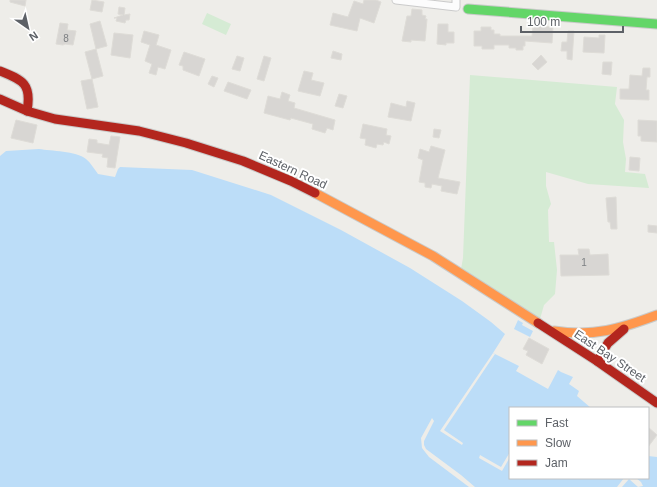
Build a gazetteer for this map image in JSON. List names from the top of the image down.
{
  "streets": {
    "main road": ["Eastern Road", "East Bay Street"]
  },
  "crossings": [
    ["Eastern Road", "East Bay Street"]
  ],
  "house_numbers": ["8", "1"],
  "legend": ["Fast", "Slow", "Jam"],
  "scale_bar": "100 m",
  "north": "bottom right"
}
